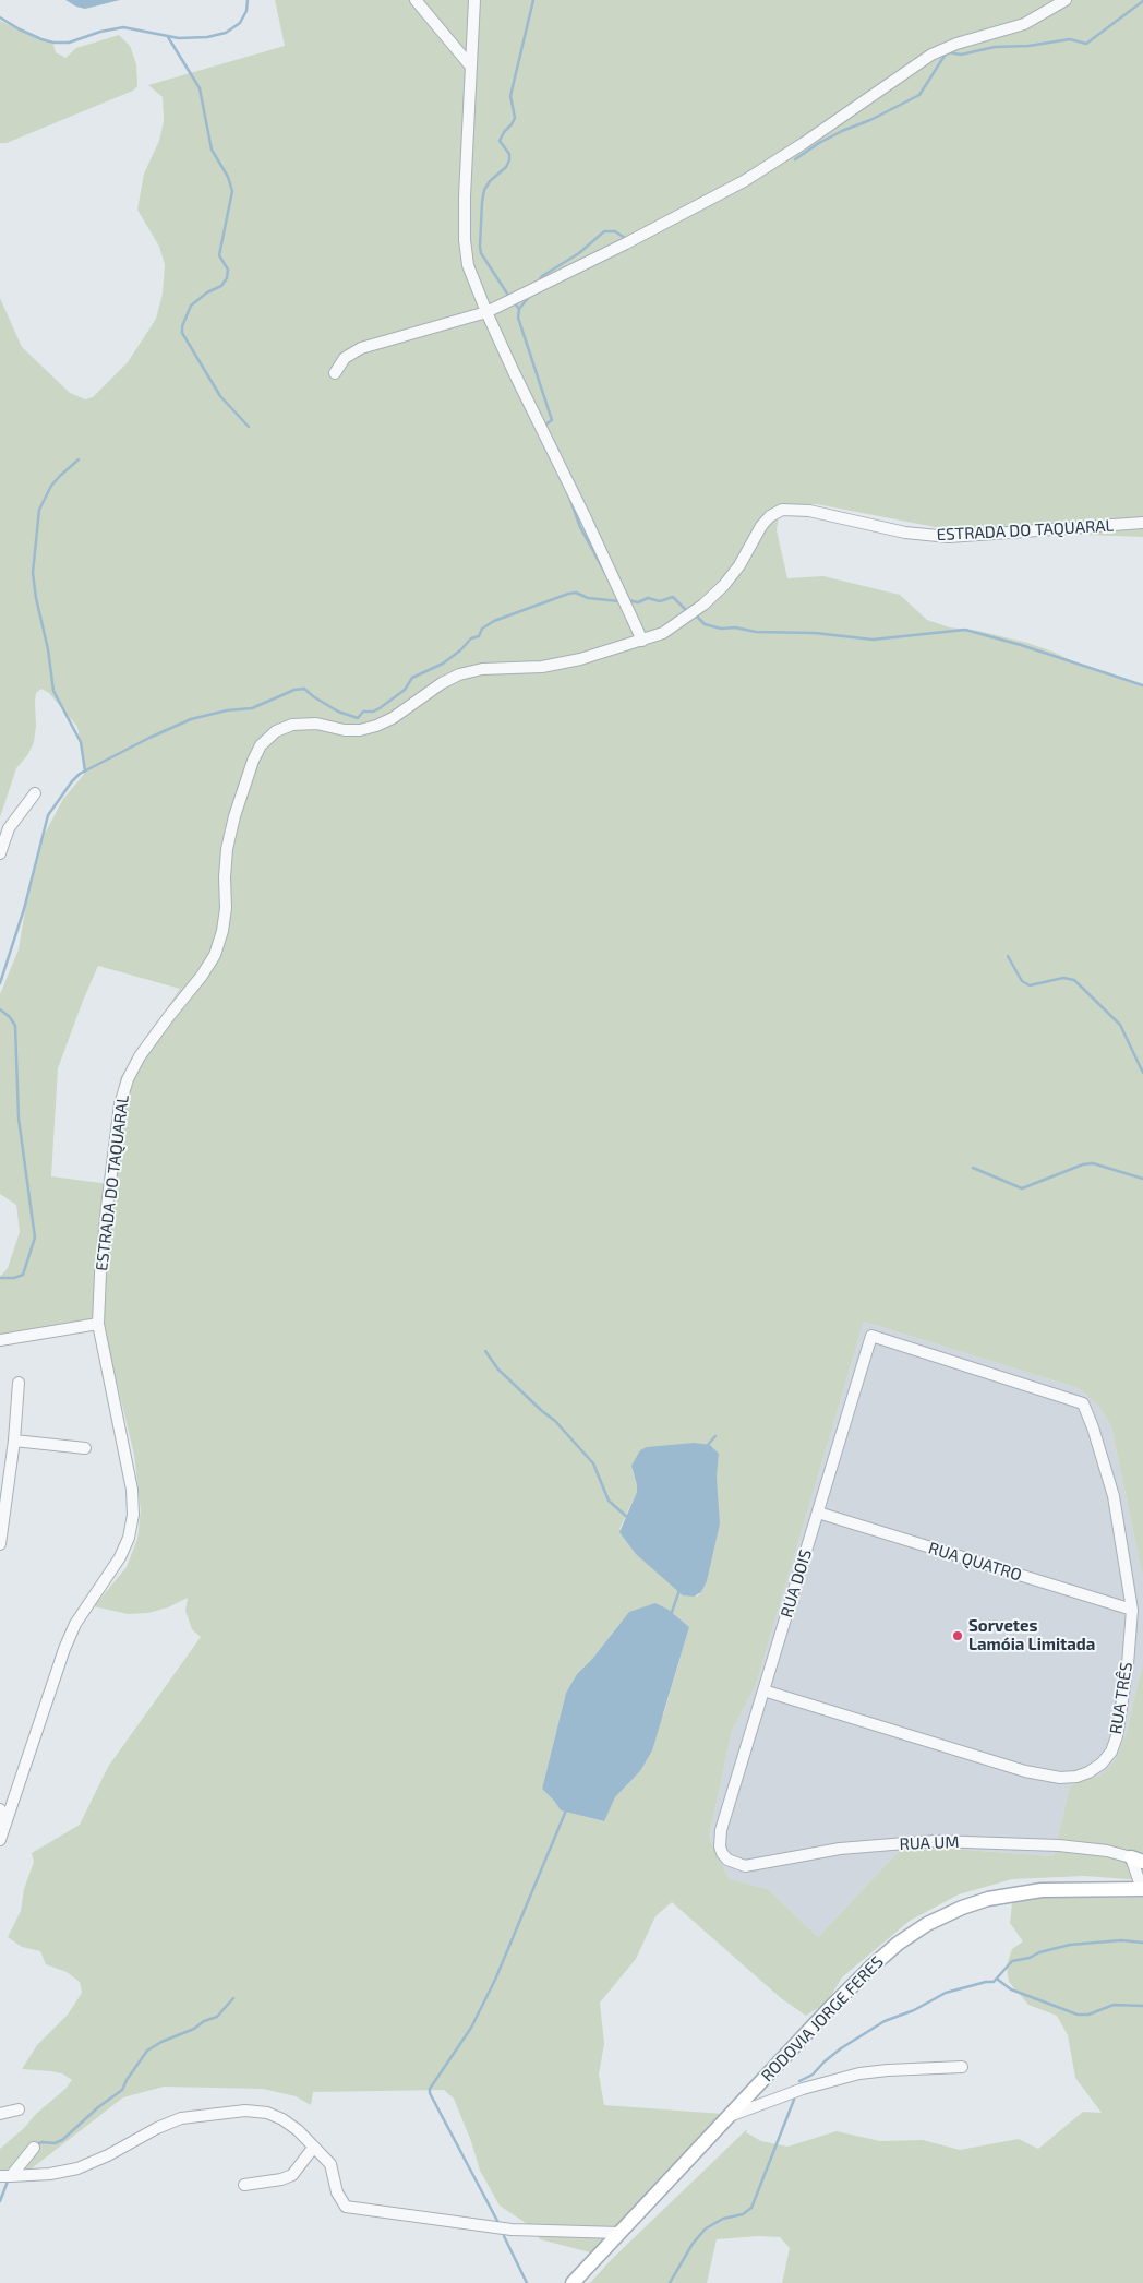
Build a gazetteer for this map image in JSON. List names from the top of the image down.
{
  "streets": {
    "main road": ["RODOVIA JORGE FERES"],
    "street": [
      "ESTRADA DO TAQUARAL",
      "RUA QUATRO",
      "RUA DOIS",
      "RUA TRÊS",
      "RUA UM"
    ]
  },
  "crossings": [
    ["RUA QUATRO", "RUA DOIS"],
    ["RUA QUATRO", "RUA TRÊS"],
    ["RUA DOIS", "RUA TRÊS"],
    ["RUA DOIS", "RUA UM"],
    ["RUA UM", "RODOVIA JORGE FERES"]
  ],
  "places": ["Sorvetes Lamóia Limitada"]
}
